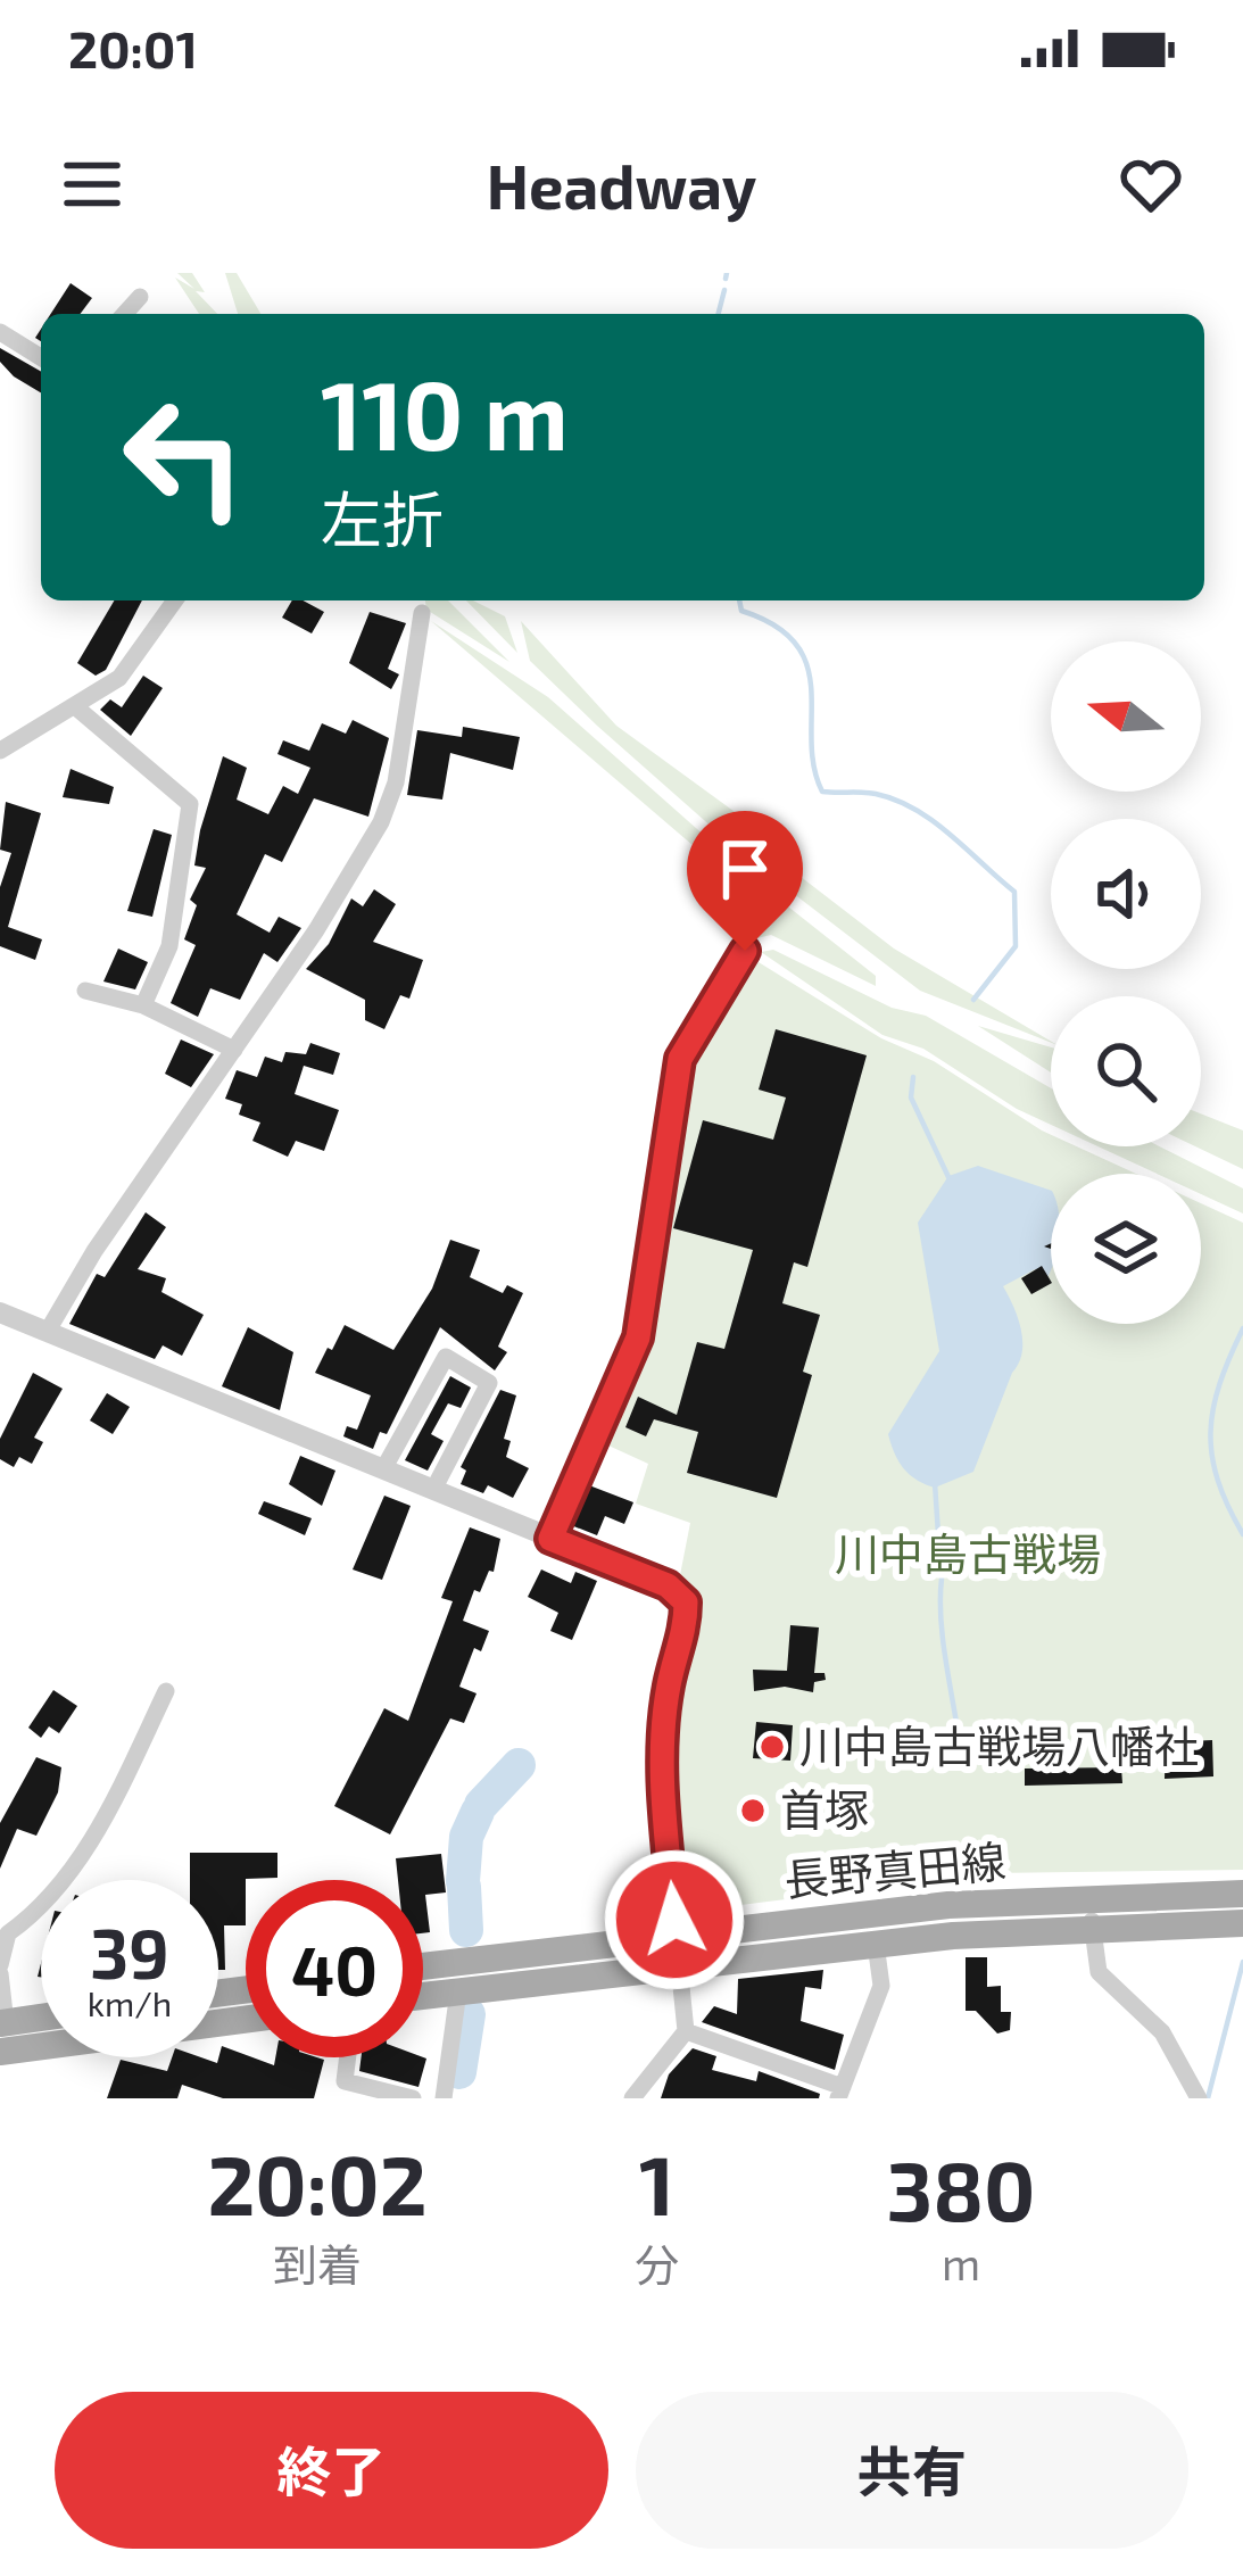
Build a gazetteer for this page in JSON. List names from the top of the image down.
{
  "streets": {
    "main road": ["長野真田線"]
  },
  "parks": ["川中島古戦場"],
  "places": ["川中島古戦場八幡社", "首塚"],
  "north": "left",
  "page": {
    "status": "20:01",
    "header": "Headway",
    "turn": ["110 m", "左折"],
    "speed": "39 km/h",
    "limit": "40",
    "eta": [
      "20:02",
      "到着",
      "1",
      "分",
      "380",
      "m"
    ],
    "buttons": ["終了", "共有"]
  }
}
